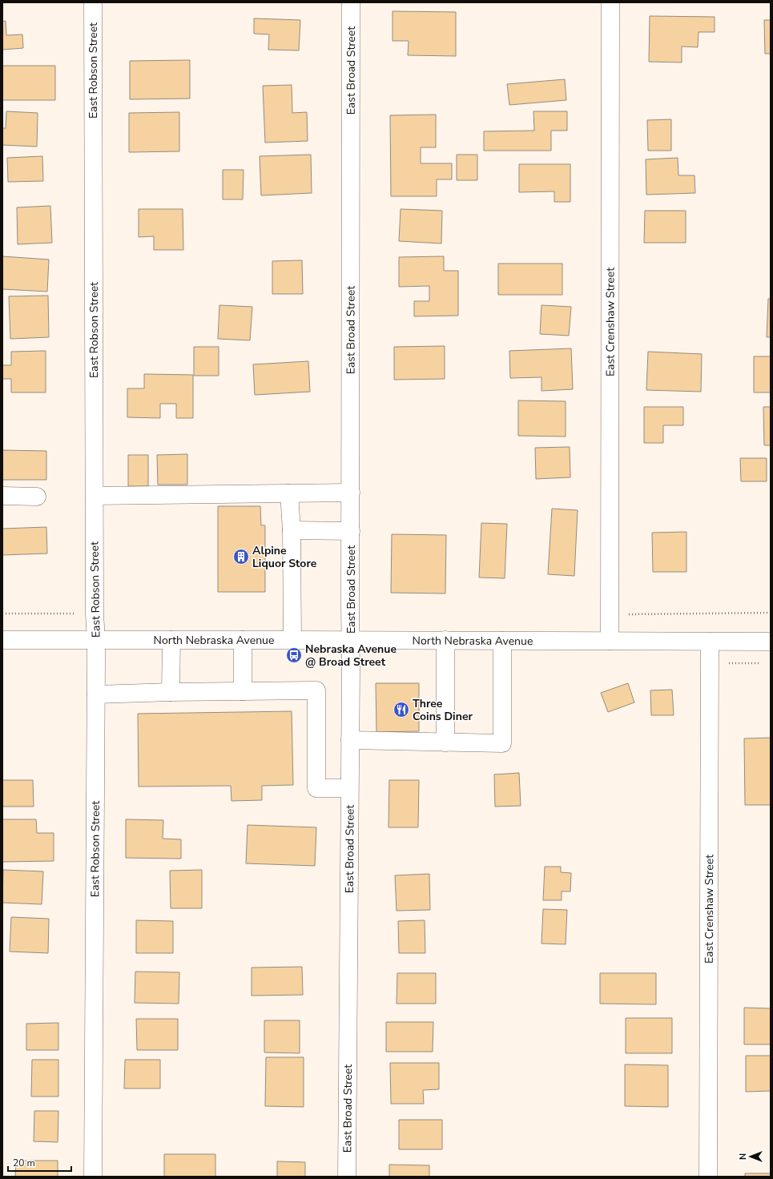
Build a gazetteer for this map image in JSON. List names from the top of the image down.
{
  "streets": {
    "street": [
      "East Robson Street",
      "East Broad Street",
      "East Crenshaw Street",
      "North Nebraska Avenue"
    ]
  },
  "crossings": [
    ["East Robson Street", "North Nebraska Avenue"],
    ["East Broad Street", "North Nebraska Avenue"],
    ["East Crenshaw Street", "North Nebraska Avenue"]
  ],
  "places": {
    "building": ["Alpine Liquor Store"],
    "bus stop": ["Nebraska Avenue @ Broad Street"],
    "restaurant": ["Three Coins Diner"]
  },
  "scale_bar": "20 m",
  "north": "left"
}
